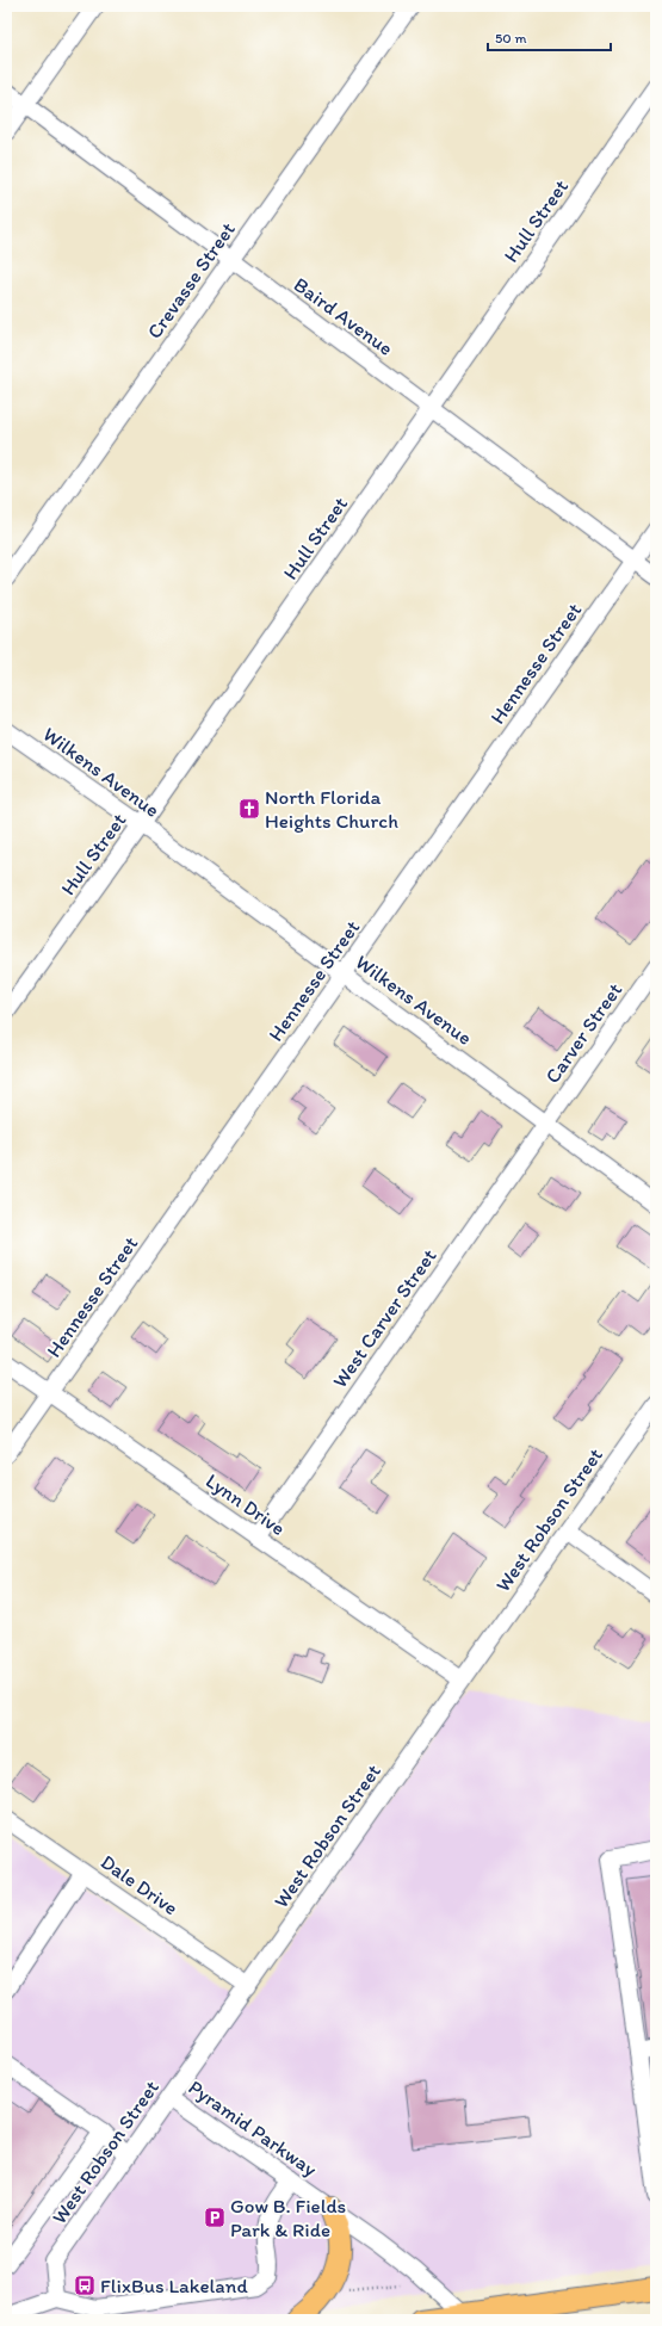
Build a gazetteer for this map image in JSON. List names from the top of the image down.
{
  "streets": {
    "street": [
      "Hull Street",
      "Crevasse Street",
      "Baird Avenue",
      "Hennesse Street",
      "Wilkens Avenue",
      "Carver Street",
      "West Carver Street",
      "Lynn Drive",
      "West Robson Street",
      "Dale Drive",
      "Pyramid Parkway"
    ]
  },
  "crossings": [
    ["Hull Street", "Baird Avenue"],
    ["Hull Street", "Wilkens Avenue"],
    ["Crevasse Street", "Baird Avenue"],
    ["Baird Avenue", "Hennesse Street"],
    ["Hennesse Street", "Wilkens Avenue"],
    ["Hennesse Street", "Lynn Drive"],
    ["Wilkens Avenue", "Carver Street"],
    ["Wilkens Avenue", "West Carver Street"],
    ["Carver Street", "West Carver Street"],
    ["West Carver Street", "Lynn Drive"],
    ["Lynn Drive", "West Robson Street"],
    ["West Robson Street", "Dale Drive"],
    ["West Robson Street", "Pyramid Parkway"]
  ],
  "places": {
    "church": ["North Florida Heights Church"],
    "parking": ["Gow B. Fields Park & Ride"],
    "bus stop": ["FlixBus Lakeland"]
  },
  "scale_bar": "50 m"
}
